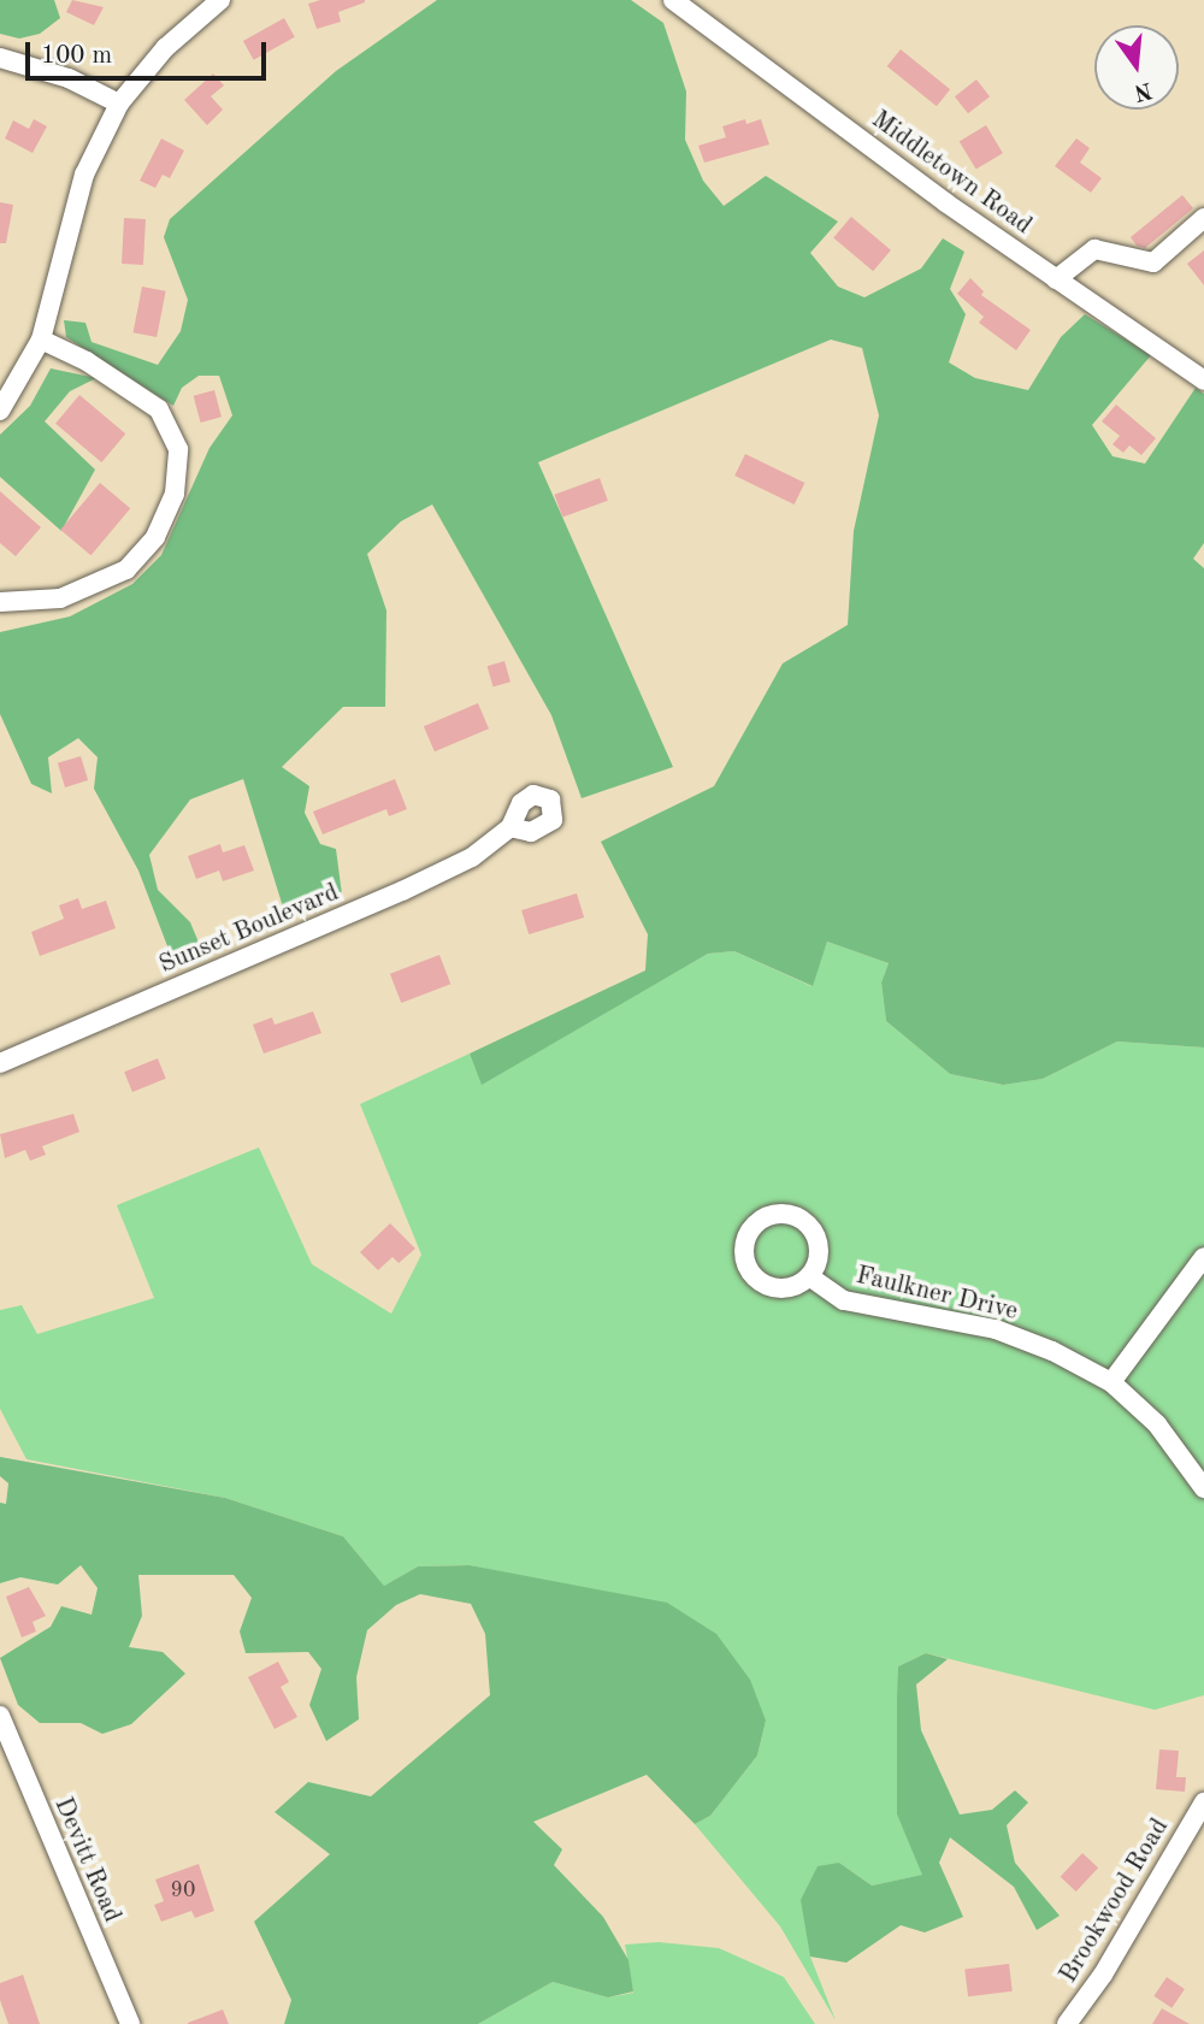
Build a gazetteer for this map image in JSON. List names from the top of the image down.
{
  "streets": {
    "street": [
      "Middletown Road",
      "Sunset Boulevard",
      "Faulkner Drive",
      "Devitt Road",
      "Brookwood Road"
    ]
  },
  "house_numbers": ["90"],
  "scale_bar": "100 m",
  "north": "bottom"
}
